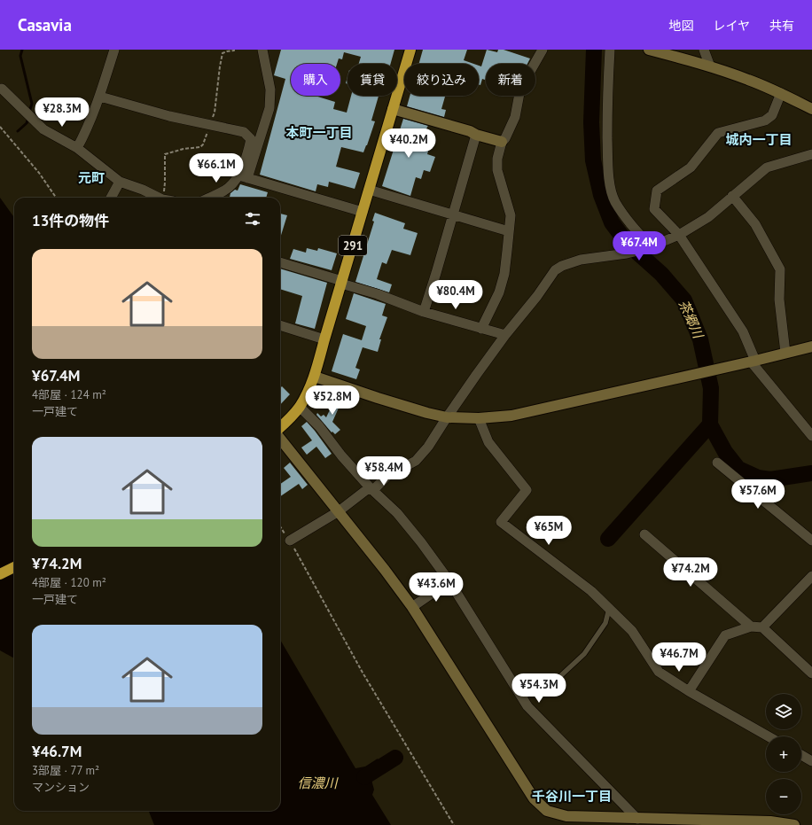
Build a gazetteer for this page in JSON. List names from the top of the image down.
{
  "streets": {
    "highway": ["291"]
  },
  "districts": [
    "本町一丁目",
    "城内一丁目",
    "元町",
    "千谷川一丁目"
  ],
  "water": ["茶郷川", "信濃川"],
  "page": {
    "header": "Casavia",
    "nav": ["地図", "レイヤ", "共有"],
    "chip": [
      "購入",
      "賃貸",
      "絞り込み",
      "新着"
    ],
    "price": [
      "¥28.3M",
      "¥40.2M",
      "¥66.1M",
      "¥67.4M",
      "¥80.4M",
      "¥52.8M",
      "¥58.4M",
      "¥57.6M",
      "¥65M",
      "¥74.2M",
      "¥43.6M",
      "¥46.7M",
      "¥54.3M"
    ],
    "heading": "13件の物件",
    "list": [
      {
        "name": "¥67.4M",
        "note": "4部屋 · 124 m² · 一戸建て"
      },
      {
        "name": "¥74.2M",
        "note": "4部屋 · 120 m² · 一戸建て"
      },
      {
        "name": "¥46.7M",
        "note": "3部屋 · 77 m² · マンション"
      }
    ],
    "map_buttons": ["+", "−"]
  }
}
